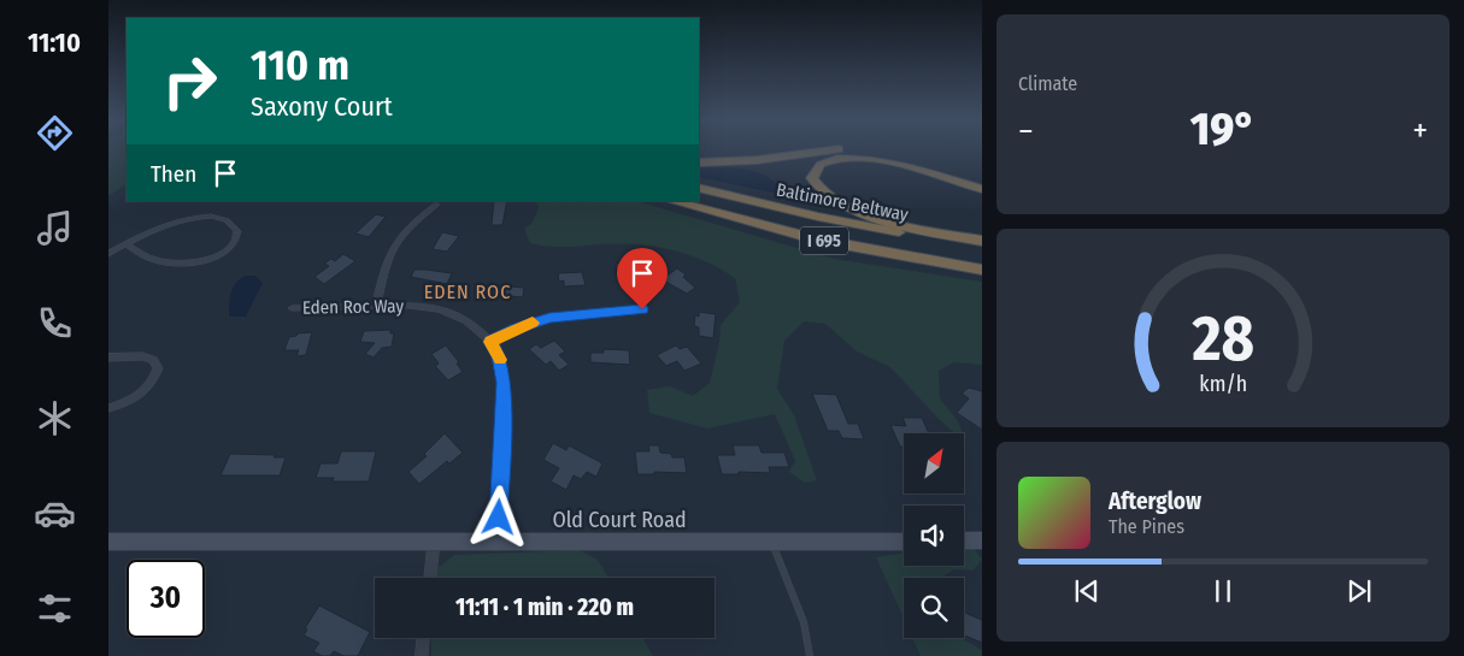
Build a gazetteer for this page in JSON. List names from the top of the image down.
{
  "streets": {
    "highway": ["Baltimore Beltway", "I 695"],
    "main road": ["Old Court Road"],
    "street": ["Eden Roc Way"]
  },
  "crossings": [
    ["Eden Roc Way", "Old Court Road"]
  ],
  "districts": ["EDEN ROC"],
  "north": "top right",
  "page": {
    "tabs": "11:10",
    "tile": "Climate",
    "turn": ["110 m", "Saxony Court"],
    "heat": ["−", "19°", "+"],
    "then": "Then",
    "song": ["Afterglow", "The Pines"],
    "limit": "30",
    "trip": "11:11 · 1 min · 220 m",
    "gauge": ["28", "km/h"]
  }
}
